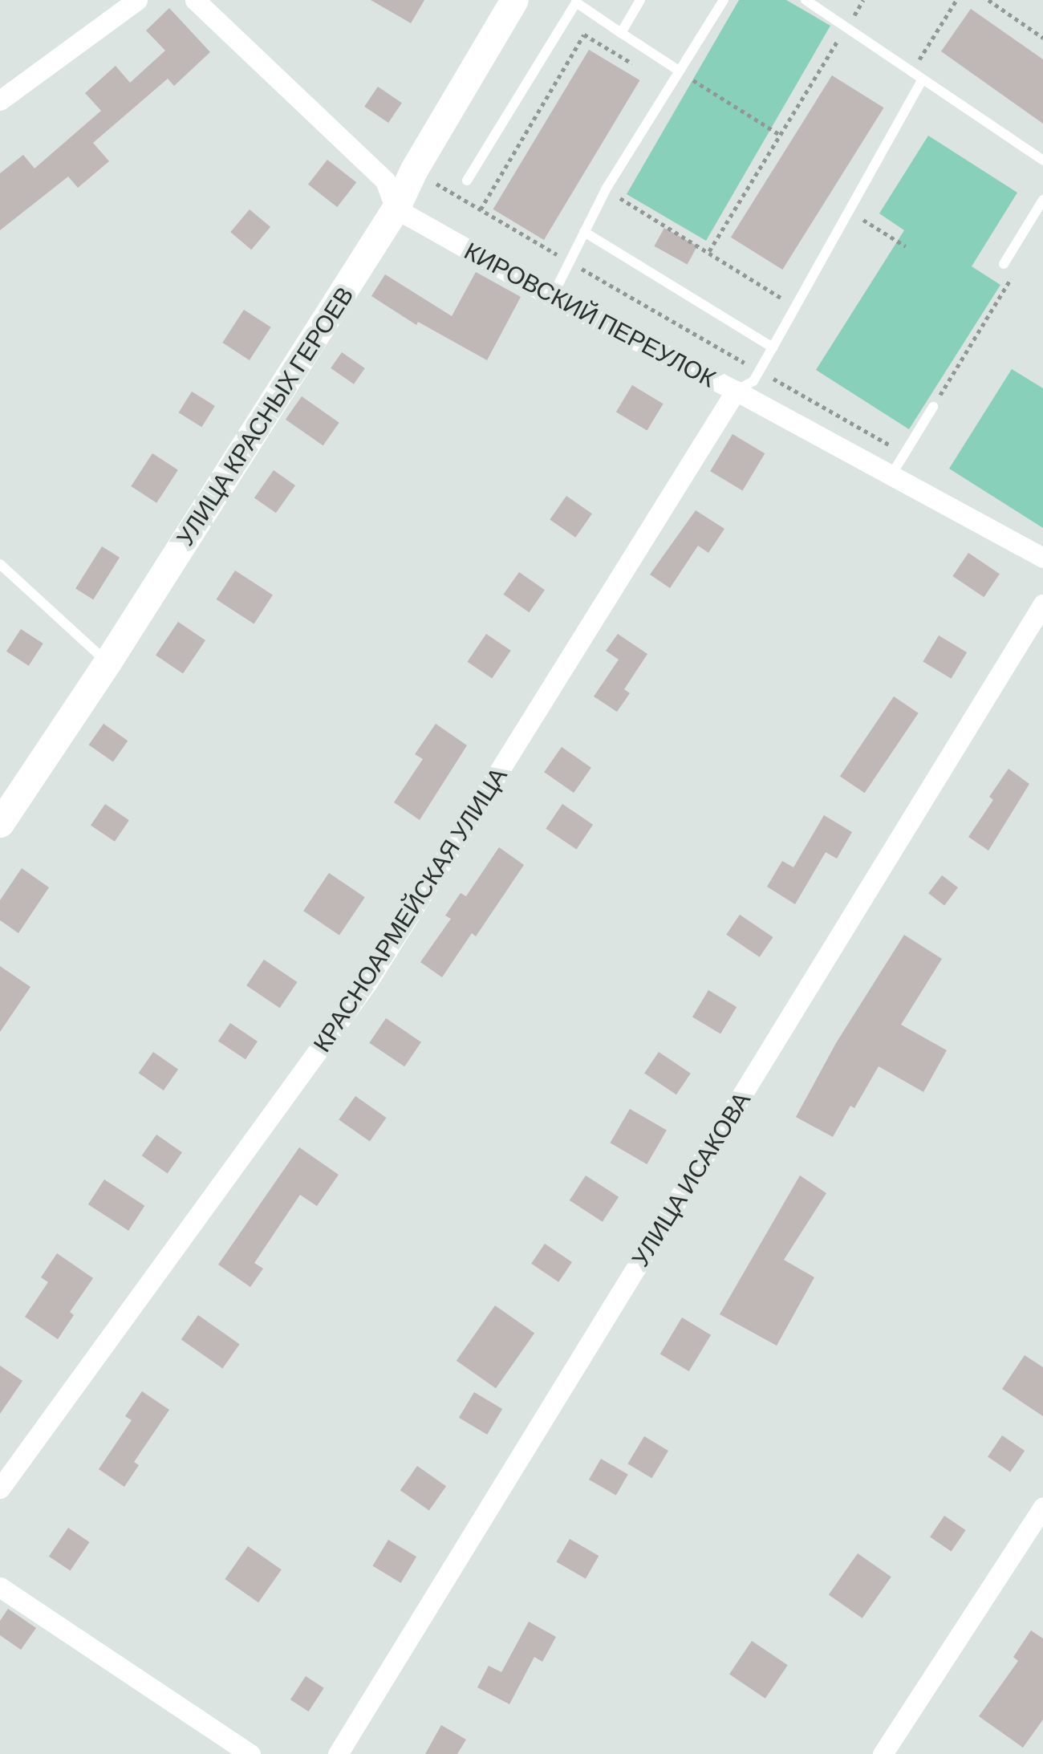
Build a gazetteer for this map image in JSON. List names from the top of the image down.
{
  "streets": {
    "main road": ["УЛИЦА КРАСНЫХ ГЕРОЕВ"],
    "street": ["КИРОВСКИЙ ПЕРЕУЛОК", "КРАСНОАРМЕЙСКАЯ УЛИЦА", "УЛИЦА ИСАКОВА"]
  },
  "crossings": [
    ["КИРОВСКИЙ ПЕРЕУЛОК", "УЛИЦА КРАСНЫХ ГЕРОЕВ"],
    ["КИРОВСКИЙ ПЕРЕУЛОК", "КРАСНОАРМЕЙСКАЯ УЛИЦА"]
  ]
}
